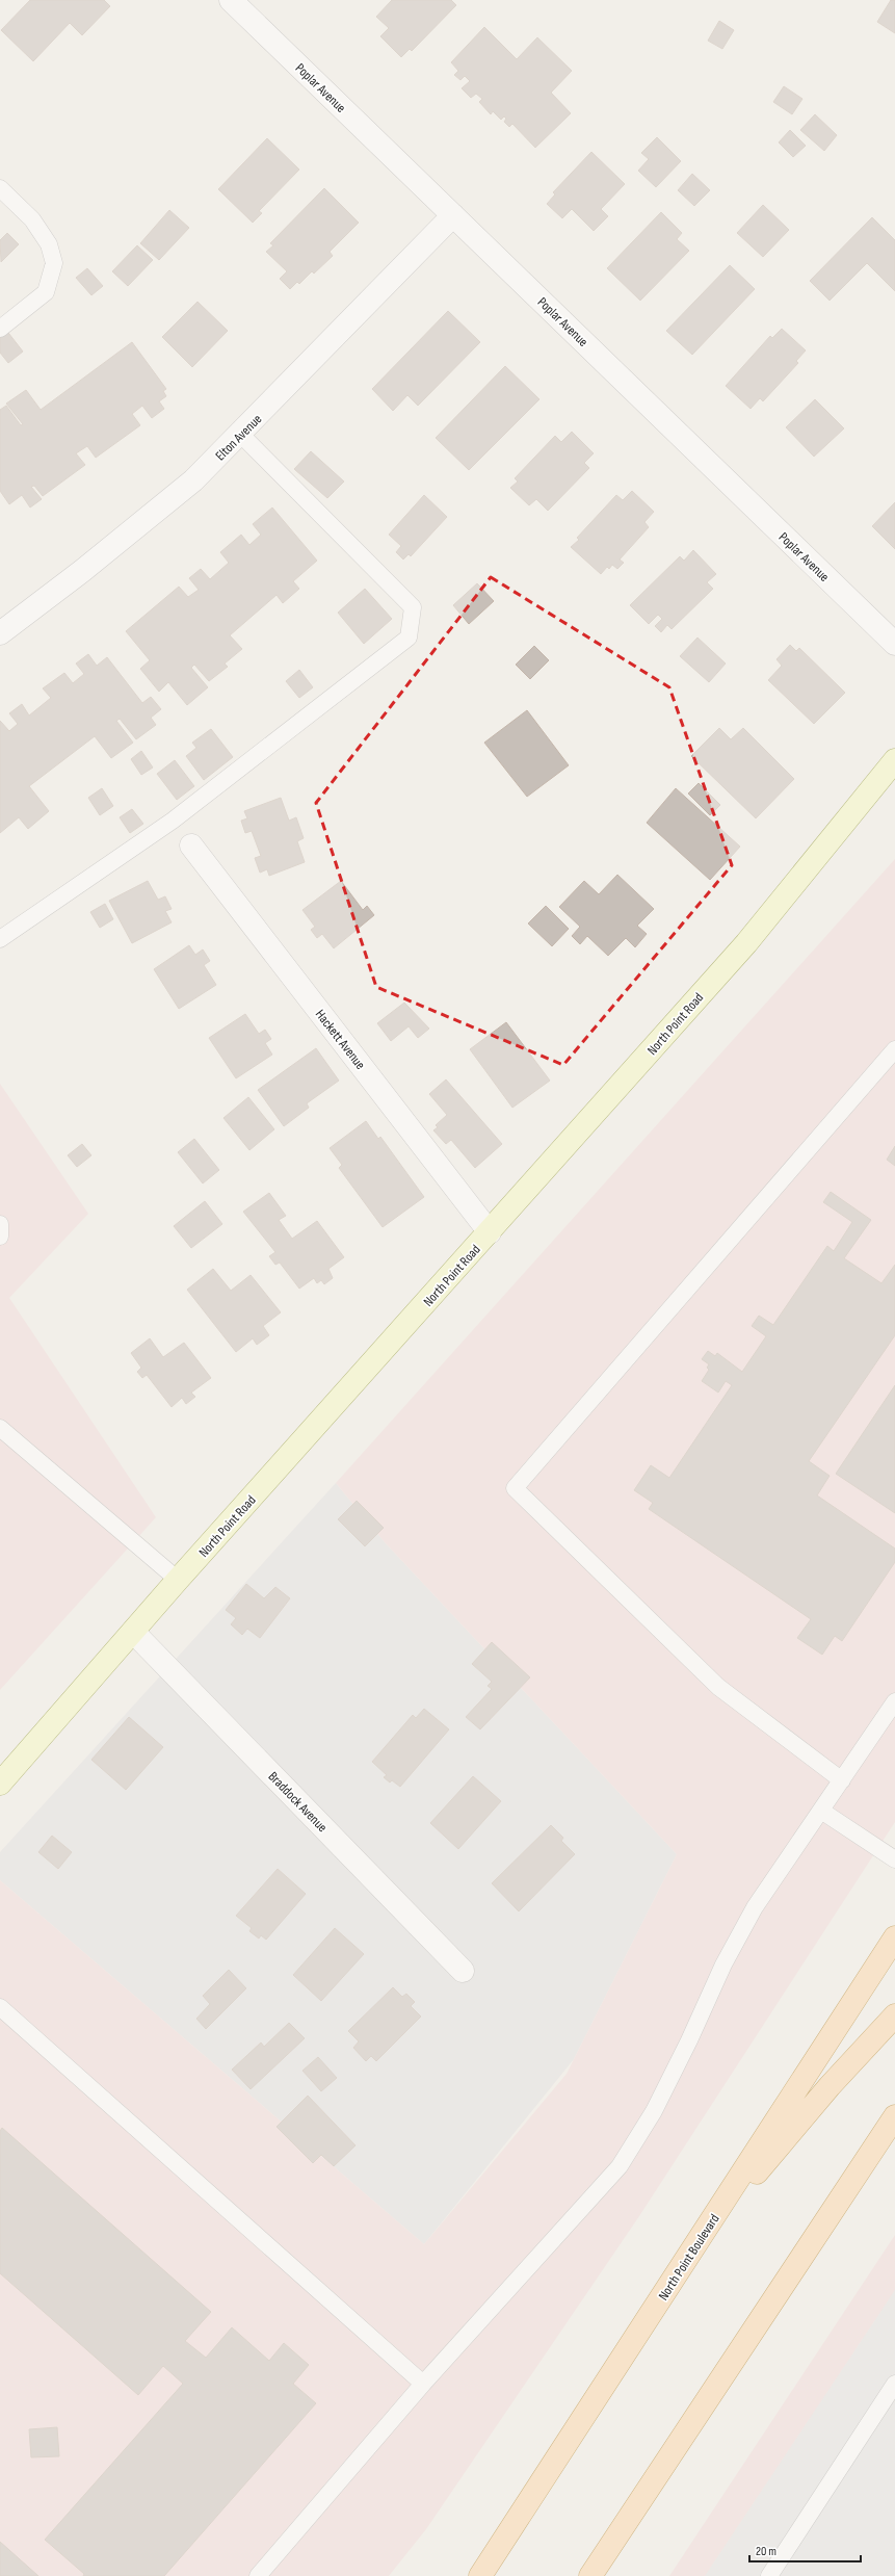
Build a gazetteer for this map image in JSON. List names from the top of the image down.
{
  "streets": {
    "main road": ["North Point Boulevard"],
    "street": [
      "Poplar Avenue",
      "Elton Avenue",
      "North Point Road",
      "Hackett Avenue",
      "Braddock Avenue"
    ]
  },
  "crossings": [
    ["Poplar Avenue", "Elton Avenue"],
    ["North Point Road", "Hackett Avenue"],
    ["North Point Road", "Braddock Avenue"]
  ],
  "scale_bar": "20 m"
}
